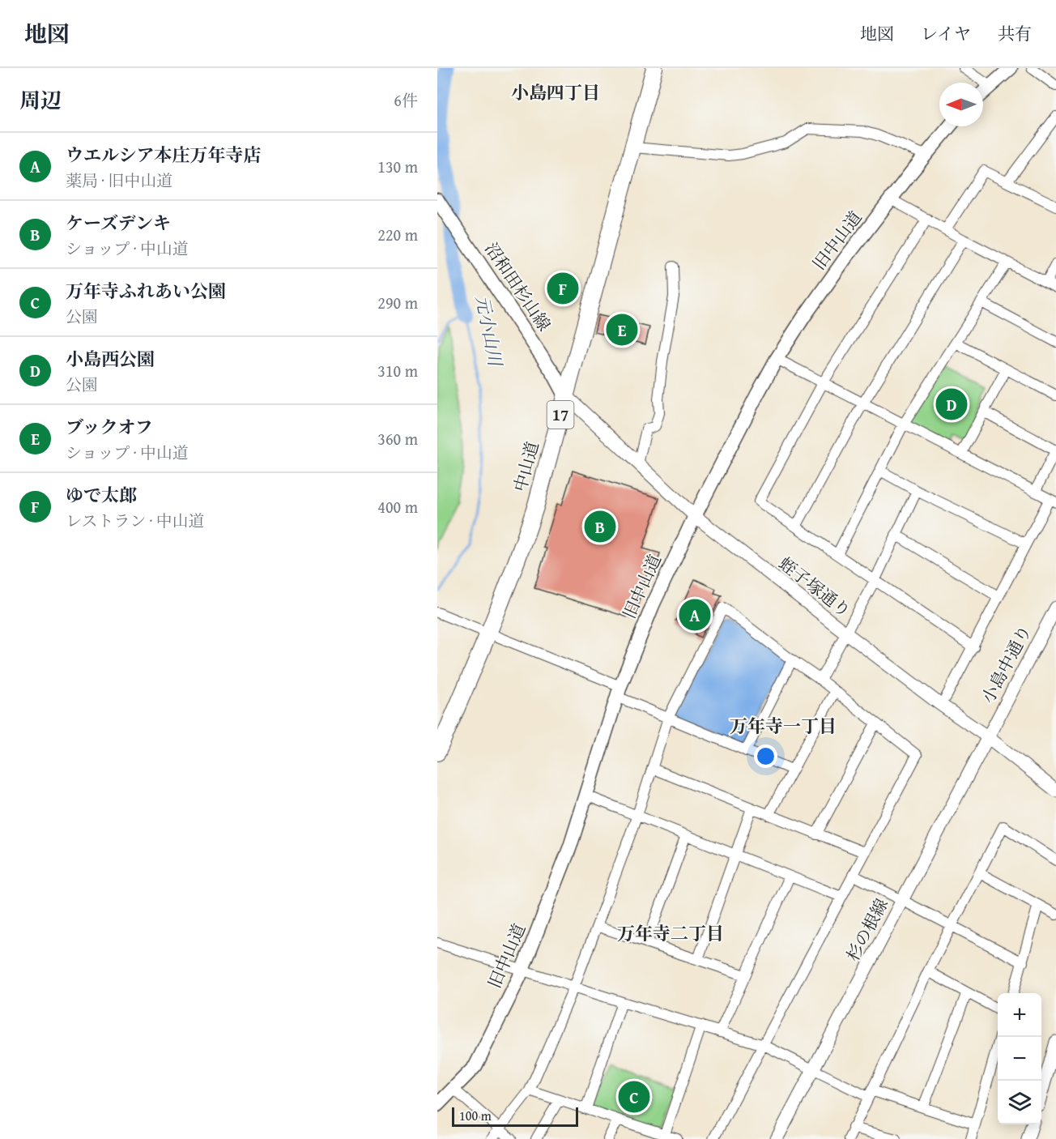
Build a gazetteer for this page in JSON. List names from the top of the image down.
{
  "streets": {
    "highway": ["17", "中山道"],
    "main road": ["旧中山道", "沼和田杉山線"],
    "street": ["蛭子塚通り", "小島中通り", "杉の根線"]
  },
  "crossings": [
    ["旧中山道", "蛭子塚通り"],
    ["沼和田杉山線", "中山道"],
    ["沼和田杉山線", "蛭子塚通り"],
    ["中山道", "蛭子塚通り"],
    ["蛭子塚通り", "小島中通り"],
    ["蛭子塚通り", "杉の根線"],
    ["小島中通り", "杉の根線"]
  ],
  "districts": ["小島四丁目", "万年寺一丁目", "万年寺二丁目"],
  "water": ["元小山川"],
  "scale_bar": "100 m",
  "north": "left",
  "page": {
    "header": "地図",
    "nav": ["地図", "レイヤ", "共有"],
    "heading": ["周辺", "6件"],
    "list": [
      {
        "mark": "A",
        "name": "ウエルシア本庄万年寺店",
        "note": "薬局 · 旧中山道",
        "value": "130 m"
      },
      {
        "mark": "B",
        "name": "ケーズデンキ",
        "note": "ショップ · 中山道",
        "value": "220 m"
      },
      {
        "mark": "C",
        "name": "万年寺ふれあい公園",
        "note": "公園",
        "value": "290 m"
      },
      {
        "mark": "D",
        "name": "小島西公園",
        "note": "公園",
        "value": "310 m"
      },
      {
        "mark": "E",
        "name": "ブックオフ",
        "note": "ショップ · 中山道",
        "value": "360 m"
      },
      {
        "mark": "F",
        "name": "ゆで太郎",
        "note": "レストラン · 中山道",
        "value": "400 m"
      }
    ],
    "pins": [
      "F",
      "E",
      "D",
      "B",
      "A",
      "C"
    ],
    "map_buttons": ["+", "−"],
    "scale": "100 m"
  }
}
